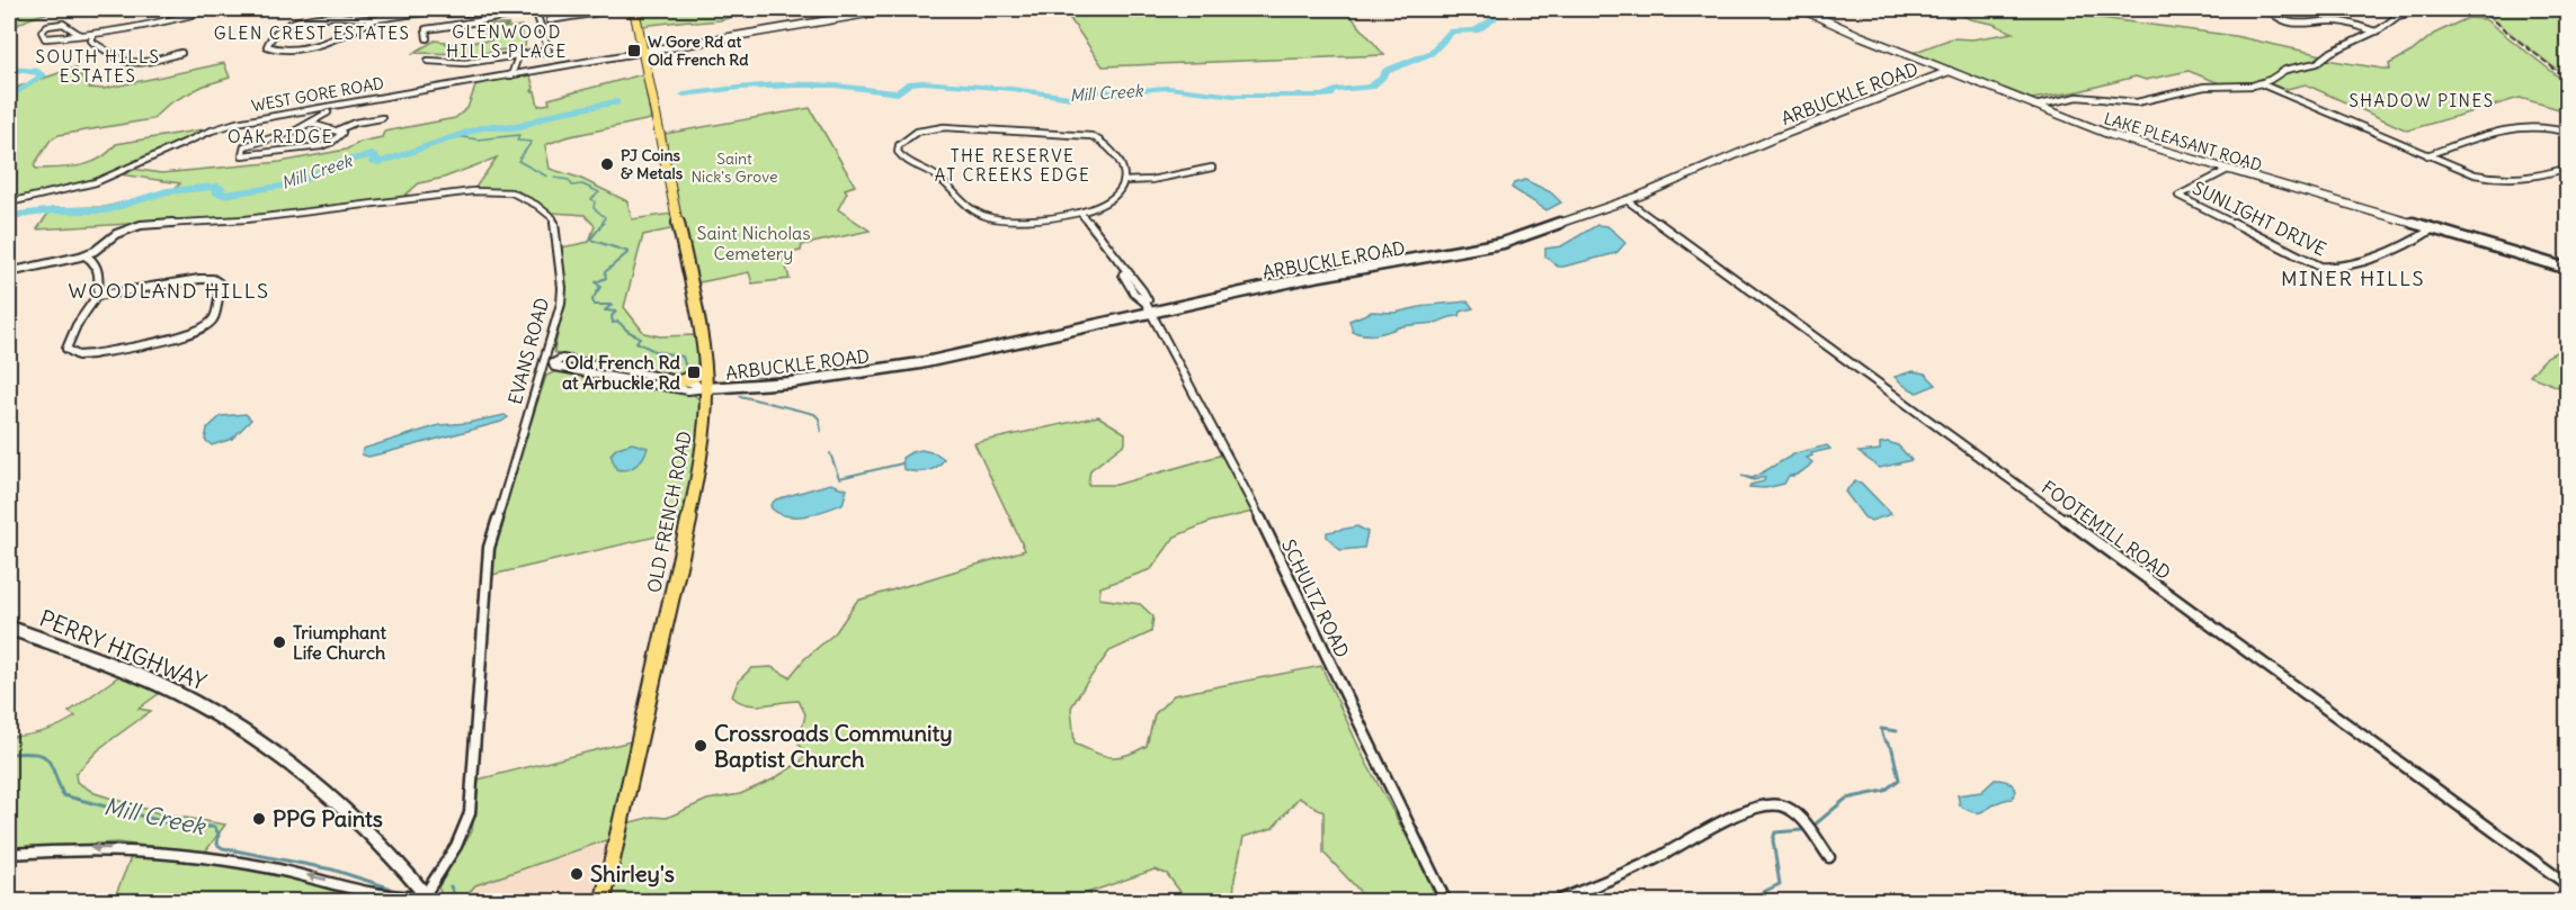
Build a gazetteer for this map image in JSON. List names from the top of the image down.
{
  "streets": {
    "main road": ["OLD FRENCH ROAD"],
    "street": [
      "ARBUCKLE ROAD",
      "WEST GORE ROAD",
      "LAKE PLEASANT ROAD",
      "SUNLIGHT DRIVE",
      "EVANS ROAD",
      "FOOTEMILL ROAD",
      "SCHULTZ ROAD",
      "PERRY HIGHWAY"
    ]
  },
  "crossings": [
    ["ARBUCKLE ROAD", "LAKE PLEASANT ROAD"],
    ["ARBUCKLE ROAD", "EVANS ROAD"],
    ["ARBUCKLE ROAD", "OLD FRENCH ROAD"],
    ["ARBUCKLE ROAD", "FOOTEMILL ROAD"],
    ["ARBUCKLE ROAD", "SCHULTZ ROAD"],
    ["WEST GORE ROAD", "OLD FRENCH ROAD"],
    ["LAKE PLEASANT ROAD", "SUNLIGHT DRIVE"],
    ["EVANS ROAD", "PERRY HIGHWAY"]
  ],
  "districts": [
    "GLENWOOD HILLS PLACE",
    "GLEN CREST ESTATES",
    "SOUTH HILLS ESTATES",
    "SHADOW PINES",
    "OAK RIDGE",
    "THE RESERVE AT CREEKS EDGE",
    "MINER HILLS",
    "WOODLAND HILLS"
  ],
  "water": ["Mill Creek"],
  "parks": ["Saint Nick's Grove", "Saint Nicholas Cemetery"],
  "places": {
    "transit": ["W Gore Rd at Old French Rd", "Old French Rd at Arbuckle Rd"],
    "other": [
      "PJ Coins & Metals",
      "Triumphant Life Church",
      "Crossroads Community Baptist Church",
      "PPG Paints",
      "Shirley's"
    ]
  }
}
